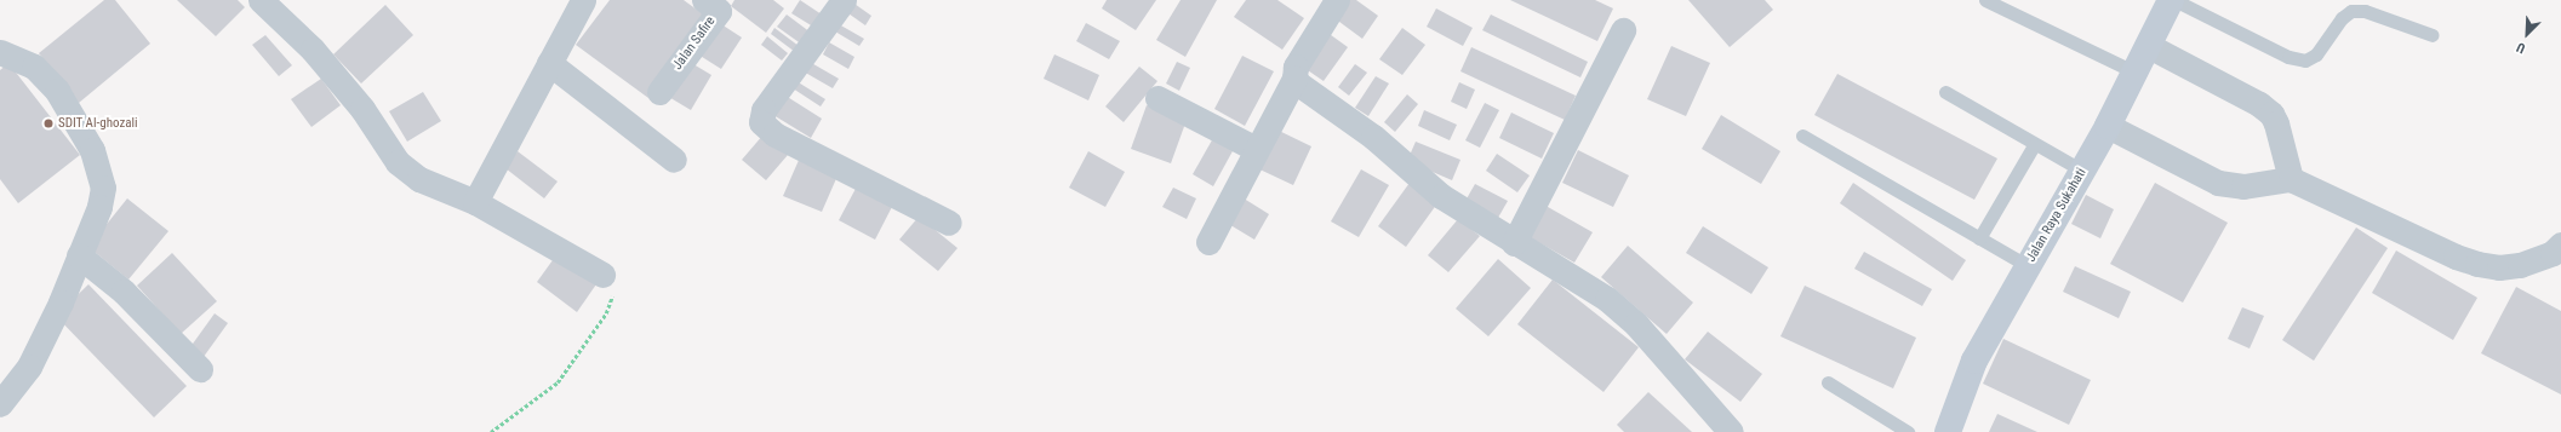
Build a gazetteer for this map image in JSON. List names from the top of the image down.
{
  "streets": {
    "main road": ["Jalan Raya Sukahati"],
    "street": ["Jalan Safire"]
  },
  "places": ["SDIT Al-ghozali"],
  "north": "bottom left"
}
